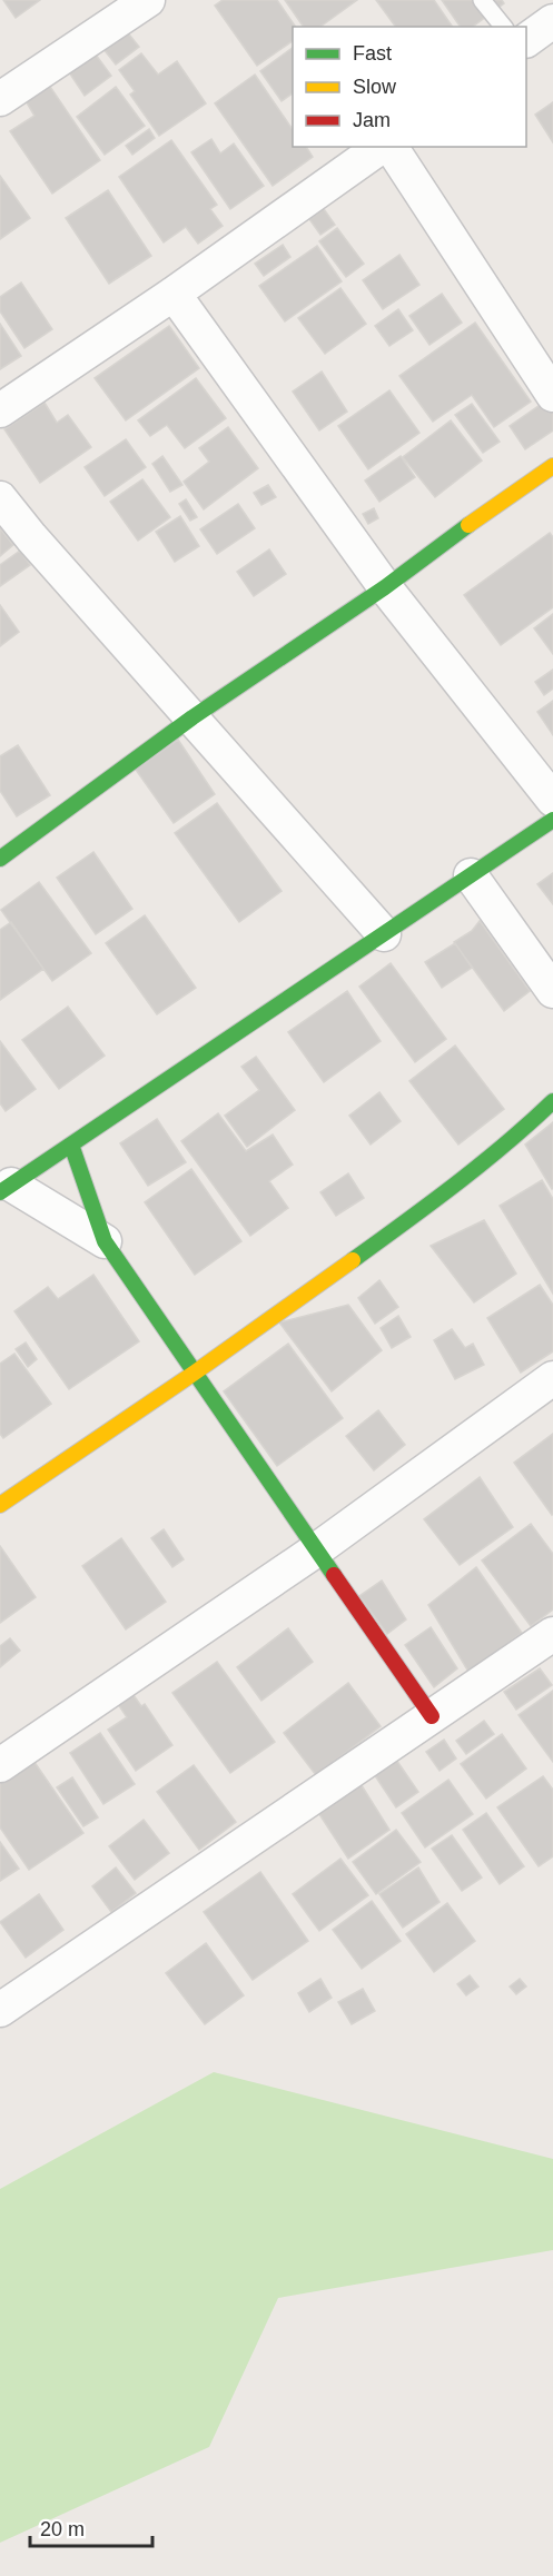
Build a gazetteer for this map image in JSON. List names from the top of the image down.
{
  "legend": ["Fast", "Slow", "Jam"],
  "scale_bar": "20 m"
}
